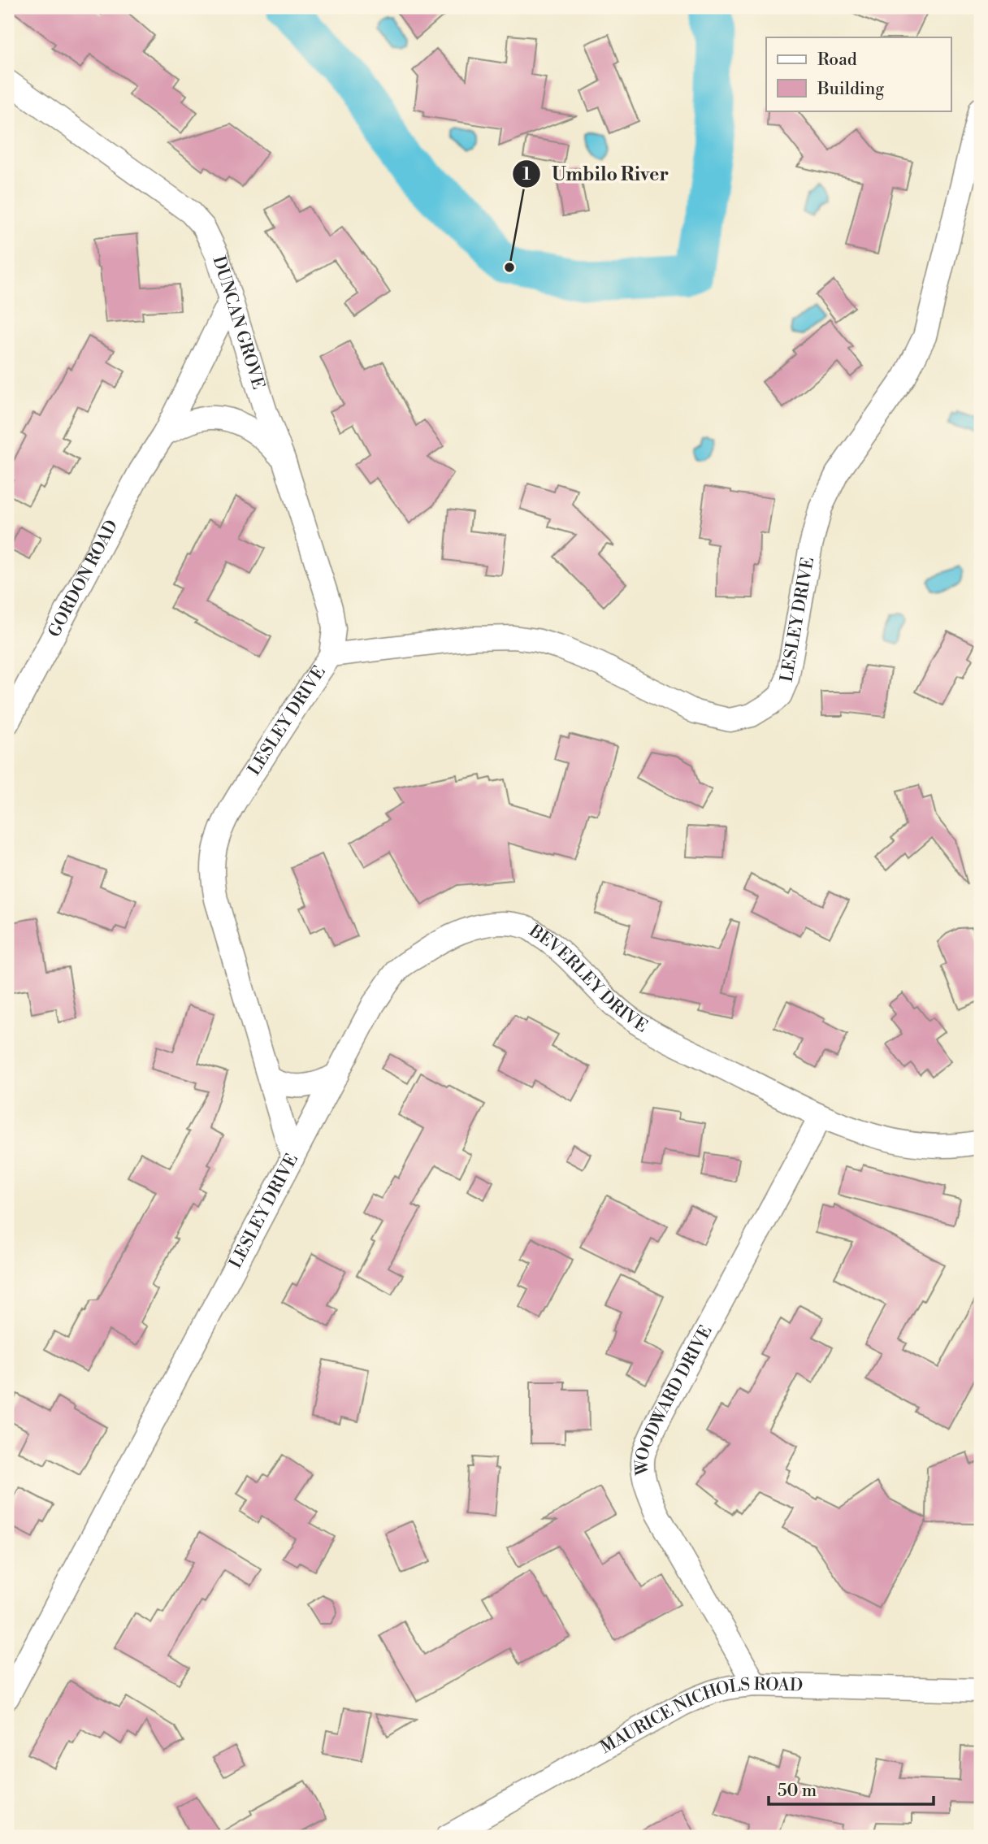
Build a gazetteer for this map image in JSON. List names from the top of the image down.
{
  "streets": {
    "street": [
      "DUNCAN GROVE",
      "GORDON ROAD",
      "LESLEY DRIVE",
      "BEVERLEY DRIVE",
      "WOODWARD DRIVE",
      "MAURICE NICHOLS ROAD"
    ]
  },
  "crossings": [
    ["DUNCAN GROVE", "GORDON ROAD"],
    ["DUNCAN GROVE", "LESLEY DRIVE"],
    ["LESLEY DRIVE", "BEVERLEY DRIVE"],
    ["BEVERLEY DRIVE", "WOODWARD DRIVE"],
    ["WOODWARD DRIVE", "MAURICE NICHOLS ROAD"]
  ],
  "places": ["Umbilo River"],
  "legend": ["Road", "Building"],
  "scale_bar": "50 m"
}
